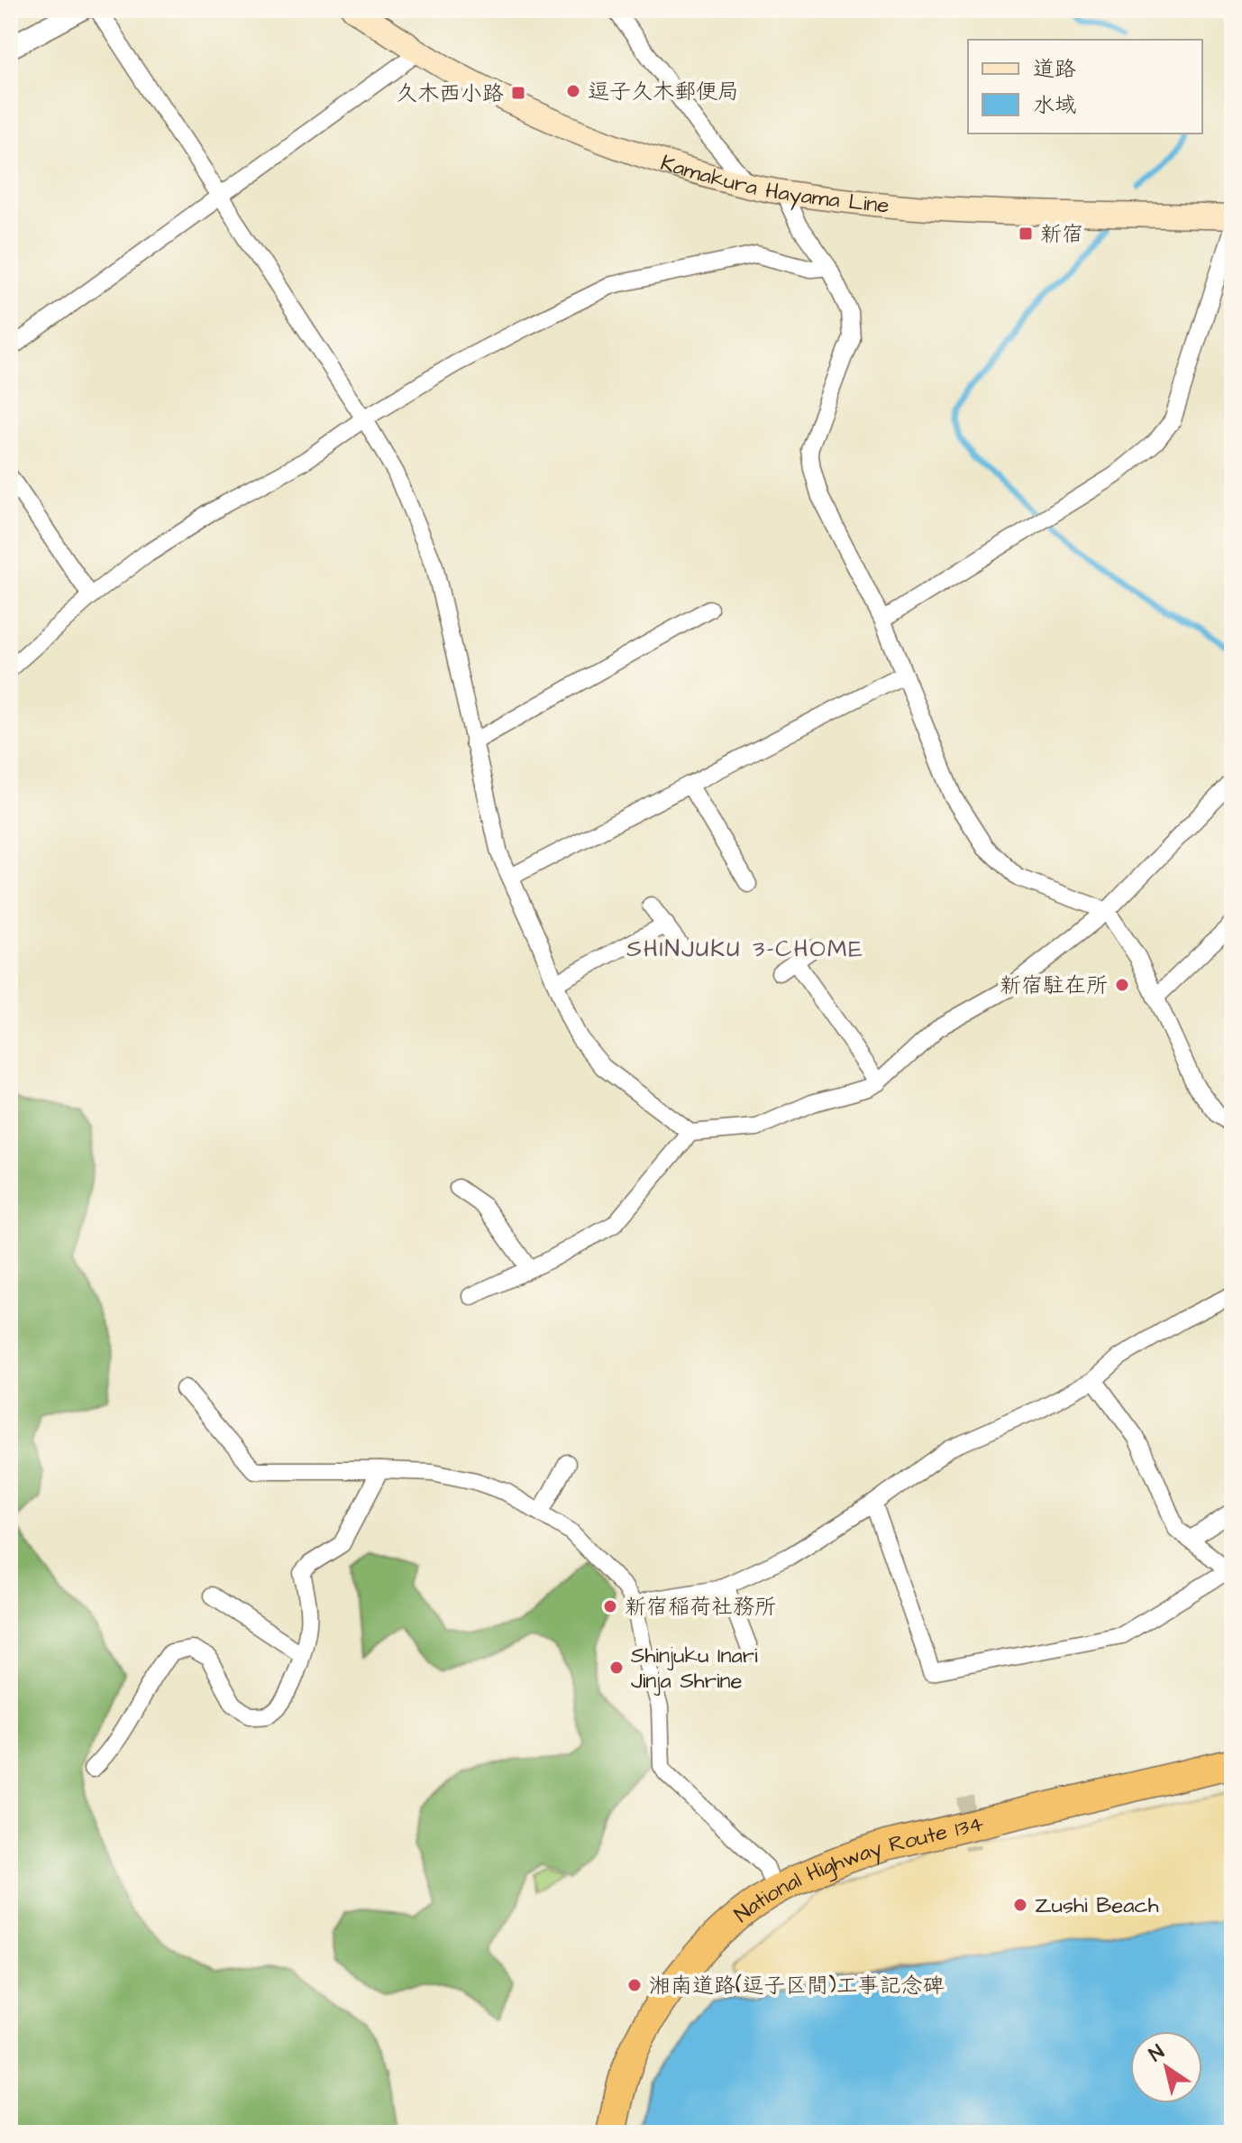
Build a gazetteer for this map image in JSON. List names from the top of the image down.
{
  "streets": {
    "highway": ["National Highway Route 134"],
    "main road": ["Kamakura Hayama Line"]
  },
  "districts": ["SHINJUKU 3-CHOME"],
  "places": {
    "other": [
      "逗子久木郵便局",
      "新宿駐在所",
      "新宿稲荷社務所",
      "Shinjuku Inari Jinja Shrine",
      "Zushi Beach",
      "湘南道路(逗子区間)工事記念碑"
    ],
    "transit": ["久木西小路", "新宿"]
  },
  "legend": ["道路", "水域"],
  "north": "top left"
}
